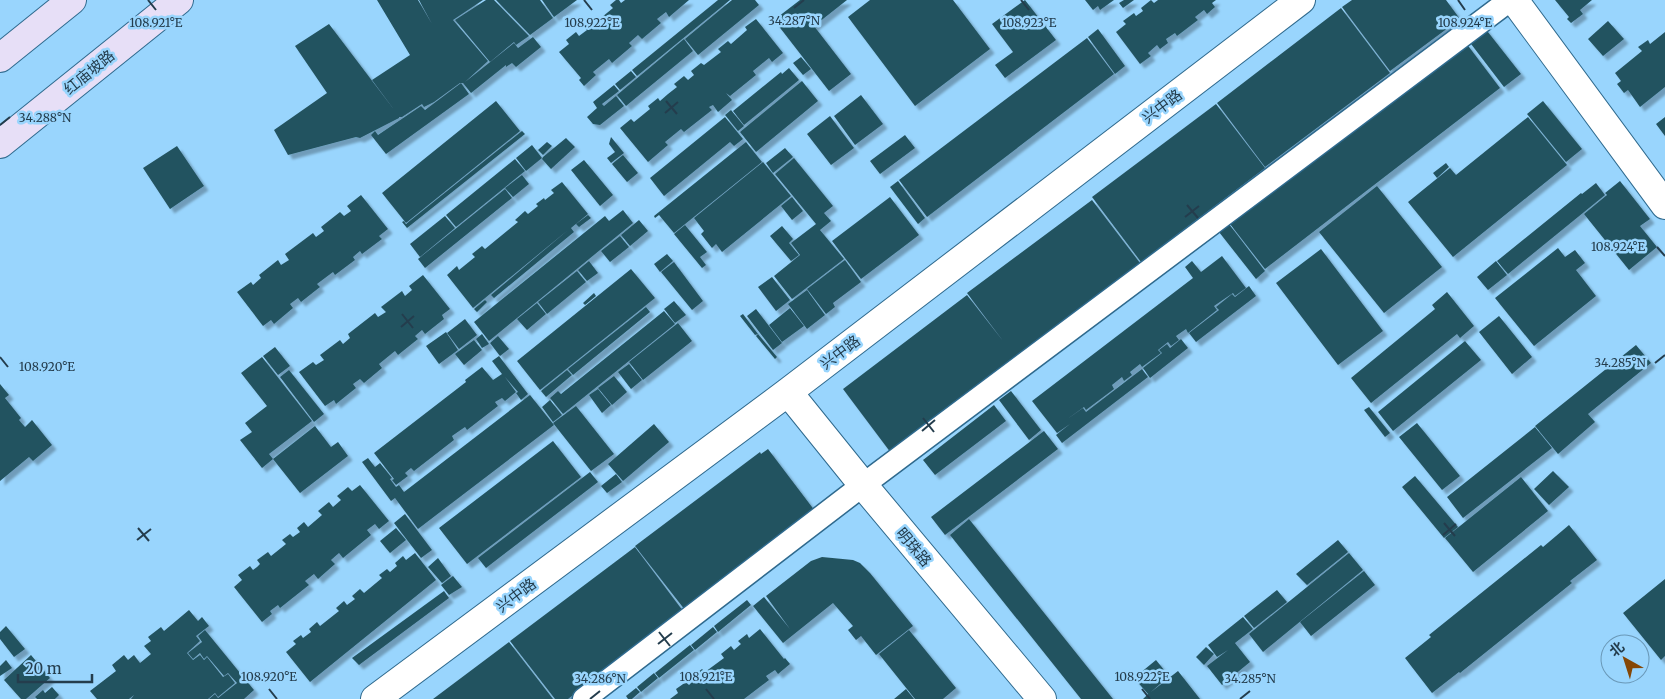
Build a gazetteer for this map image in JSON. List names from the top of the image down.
{
  "streets": {
    "main road": ["红庙坡路"],
    "street": ["兴中路", "明珠路"]
  },
  "crossings": [
    ["兴中路", "明珠路"]
  ],
  "scale_bar": "20 m",
  "north": "top left",
  "coordinates": [
    "34.287°N",
    "108.922°E",
    "108.923°E",
    "108.921°E",
    "108.924°E",
    "34.288°N",
    "34.285°N",
    "108.920°E",
    "34.286°N"
  ]
}
